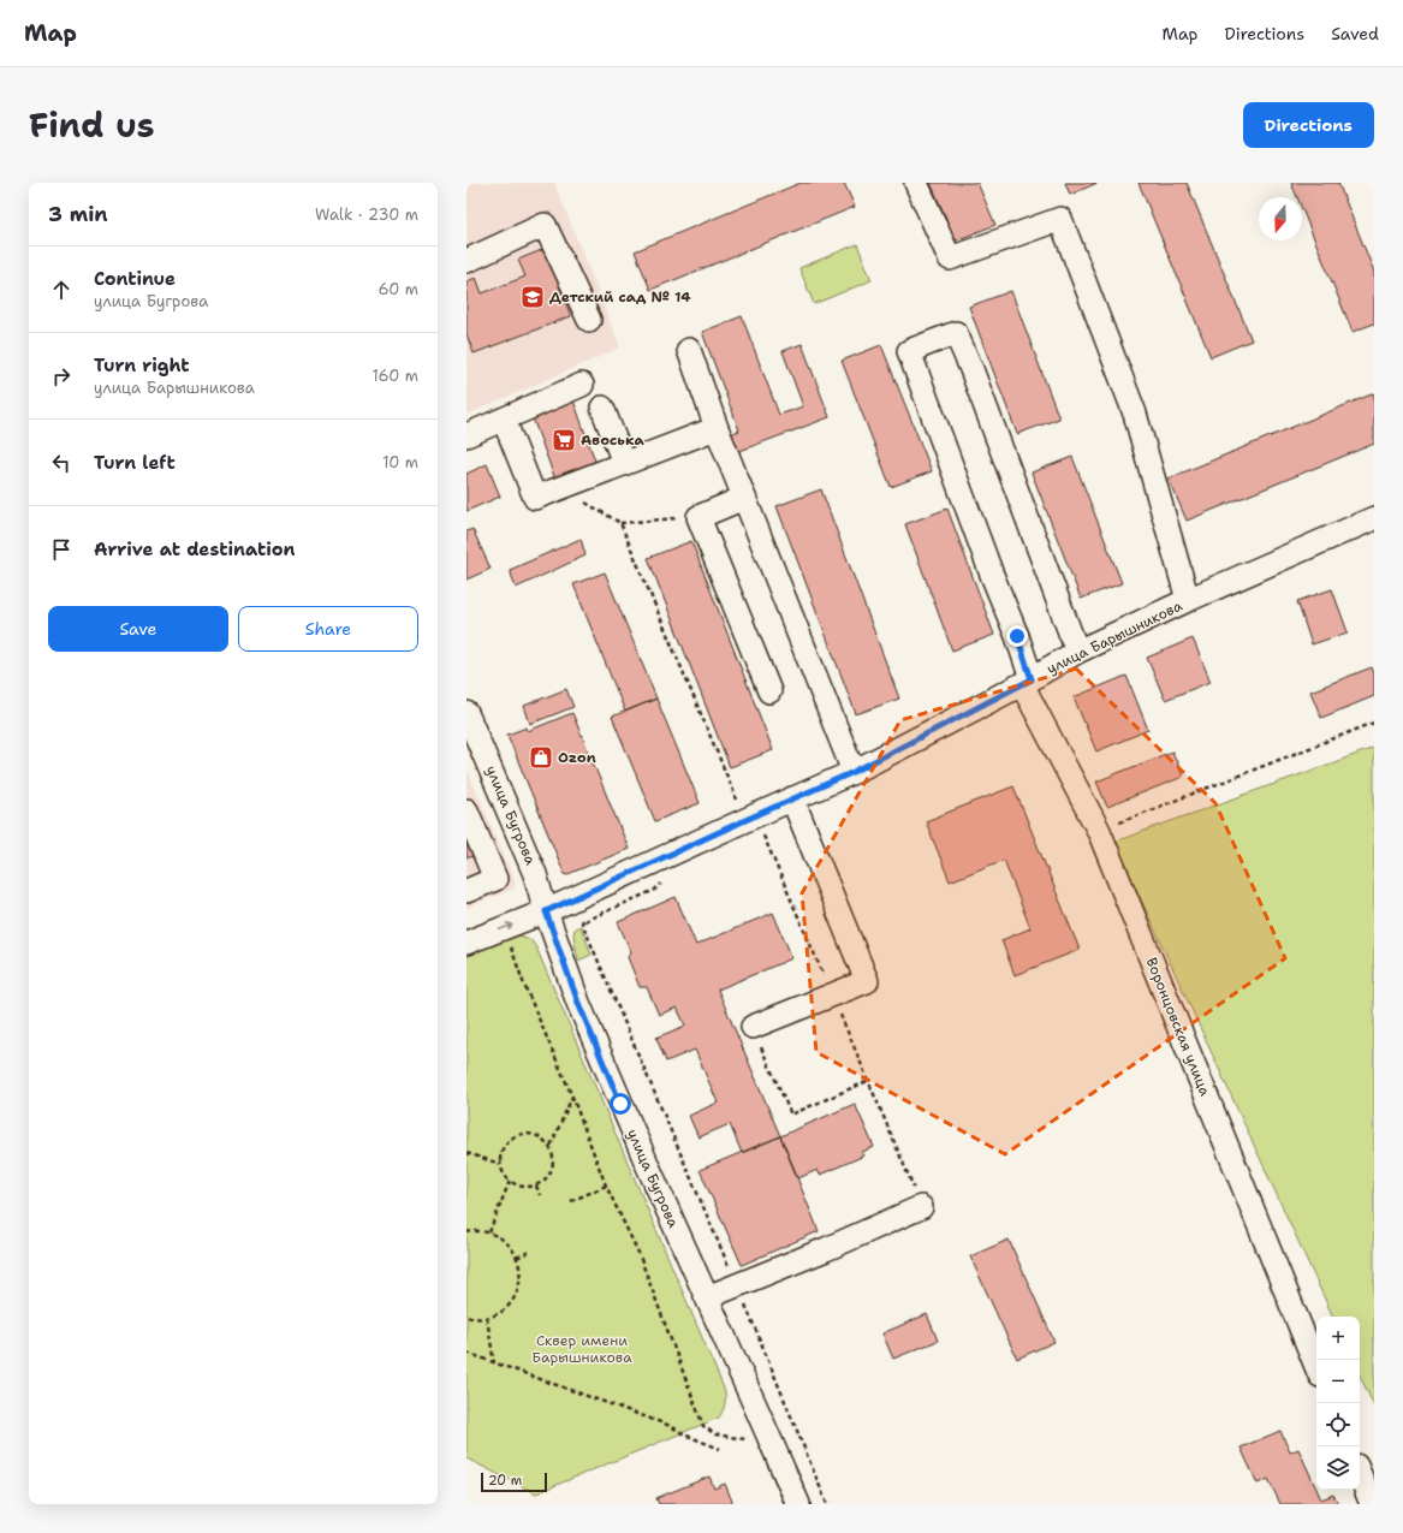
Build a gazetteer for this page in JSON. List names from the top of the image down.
{
  "streets": {
    "street": ["улица Барышникова", "улица Бугрова", "Воронцовская улица"]
  },
  "crossings": [
    ["улица Барышникова", "улица Бугрова"],
    ["улица Барышникова", "Воронцовская улица"]
  ],
  "parks": ["Сквер имени Барышникова"],
  "places": {
    "school or university": ["Детский сад № 14"],
    "supermarket": ["Авоська"],
    "shop": ["Ozon"]
  },
  "scale_bar": "20 m",
  "north": "bottom",
  "page": {
    "header": "Map",
    "nav": ["Map", "Directions", "Saved"],
    "title": "Find us",
    "buttons": [
      "Directions",
      ["Save", "Share"]
    ],
    "heading": ["3 min", "Walk · 230 m"],
    "list": [
      ["Continue", "улица Бугрова", "60 m"],
      ["Turn right", "улица Барышникова", "160 m"],
      ["Turn left", "10 m"],
      "Arrive at destination"
    ],
    "map_buttons": ["+", "−"],
    "scale": "20 m"
  }
}
